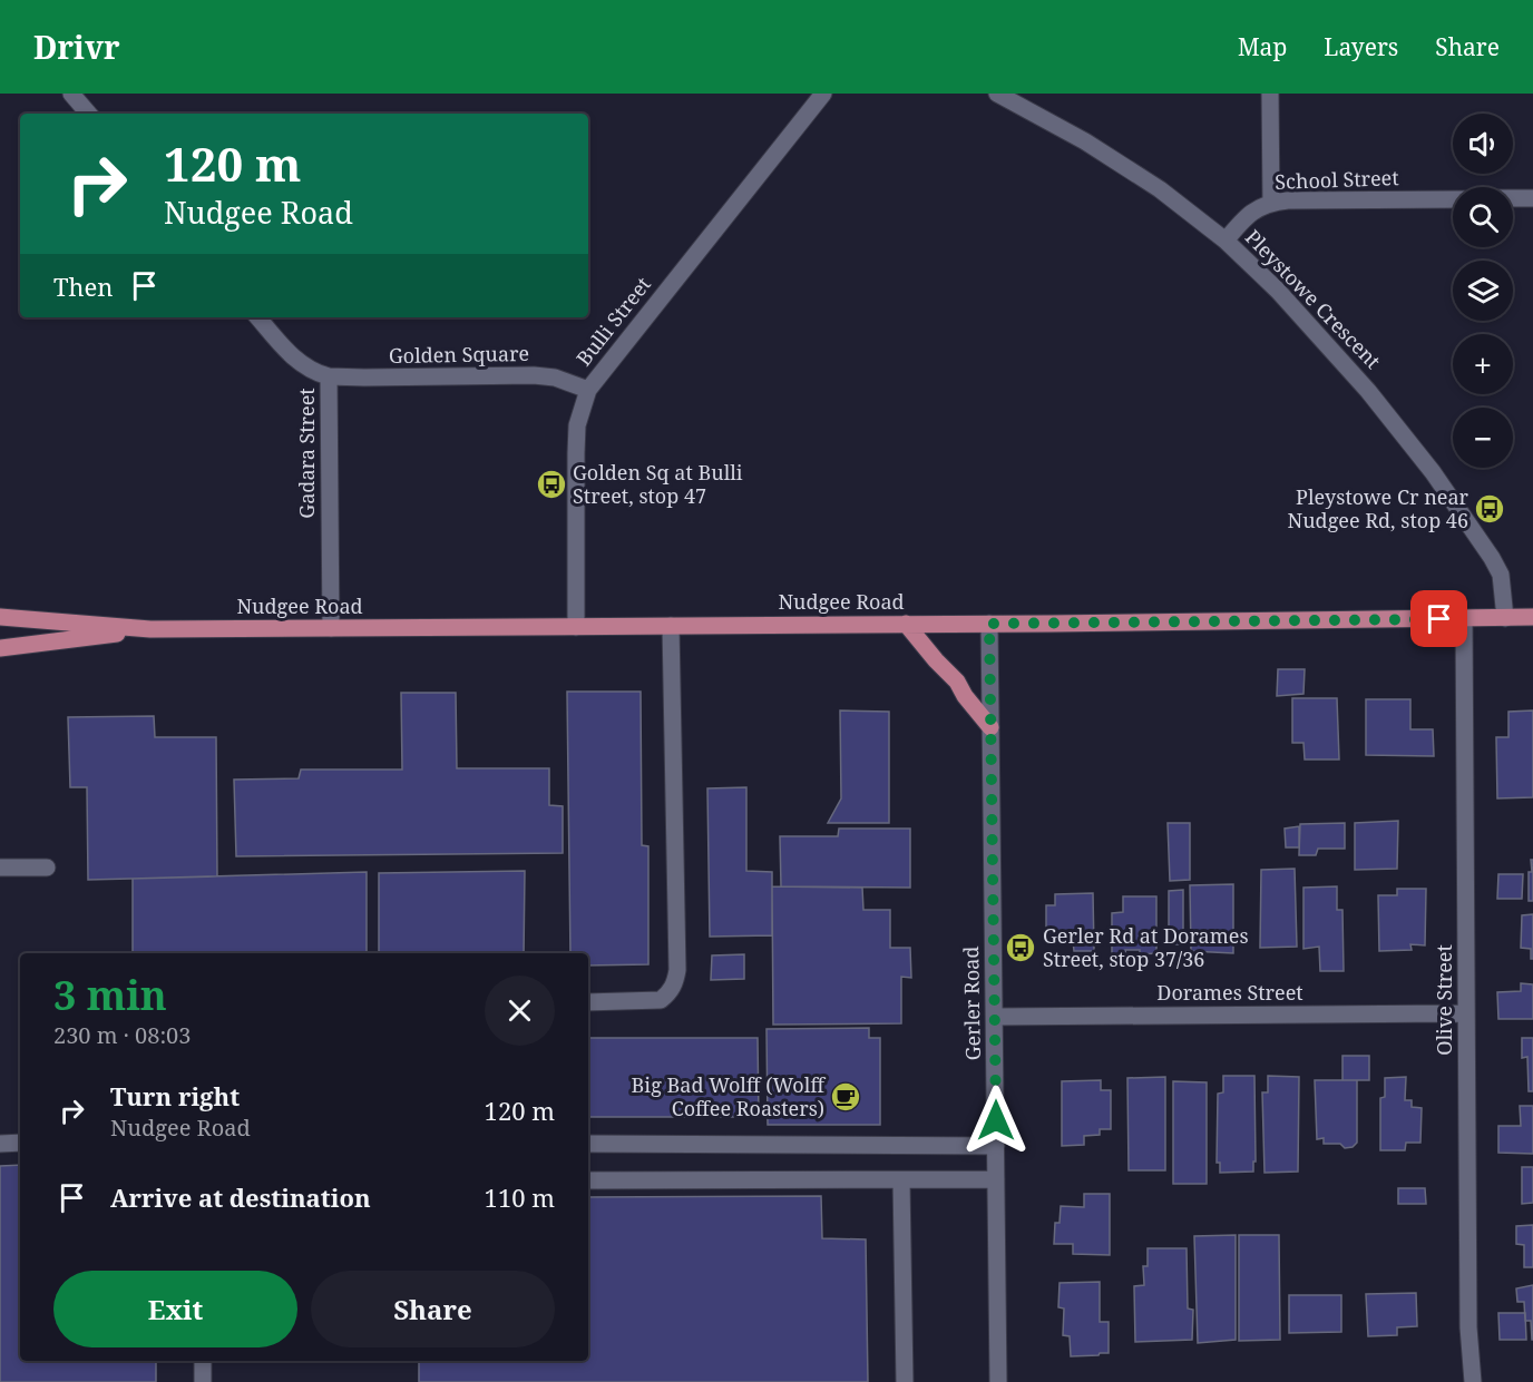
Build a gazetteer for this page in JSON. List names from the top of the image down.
{
  "streets": {
    "main road": ["Nudgee Road"],
    "street": [
      "School Street",
      "Pleystowe Crescent",
      "Bulli Street",
      "Golden Square",
      "Gadara Street",
      "Dorames Street",
      "Olive Street",
      "Gerler Road"
    ]
  },
  "crossings": [
    ["School Street", "Pleystowe Crescent"],
    ["Pleystowe Crescent", "Nudgee Road"],
    ["Bulli Street", "Golden Square"],
    ["Bulli Street", "Nudgee Road"],
    ["Golden Square", "Gadara Street"],
    ["Gadara Street", "Nudgee Road"],
    ["Nudgee Road", "Olive Street"],
    ["Nudgee Road", "Gerler Road"],
    ["Dorames Street", "Olive Street"],
    ["Dorames Street", "Gerler Road"]
  ],
  "places": {
    "bus stop": ["Golden Sq at Bulli Street, stop 47", "Pleystowe Cr near Nudgee Rd, stop 46", "Gerler Rd at Dorames Street, stop 37/36"],
    "cafe": ["Big Bad Wolff (Wolff Coffee Roasters)"]
  },
  "page": {
    "header": "Drivr",
    "nav": ["Map", "Layers", "Share"],
    "map_buttons": ["+", "−"],
    "turn": ["120 m", "Nudgee Road"],
    "then": "Then",
    "heading": ["3 min", "230 m · 08:03"],
    "list": [
      {
        "name": "Turn right",
        "note": "Nudgee Road",
        "value": "120 m"
      },
      {
        "name": "Arrive at destination",
        "value": "110 m"
      }
    ],
    "buttons": ["Exit", "Share"]
  }
}
